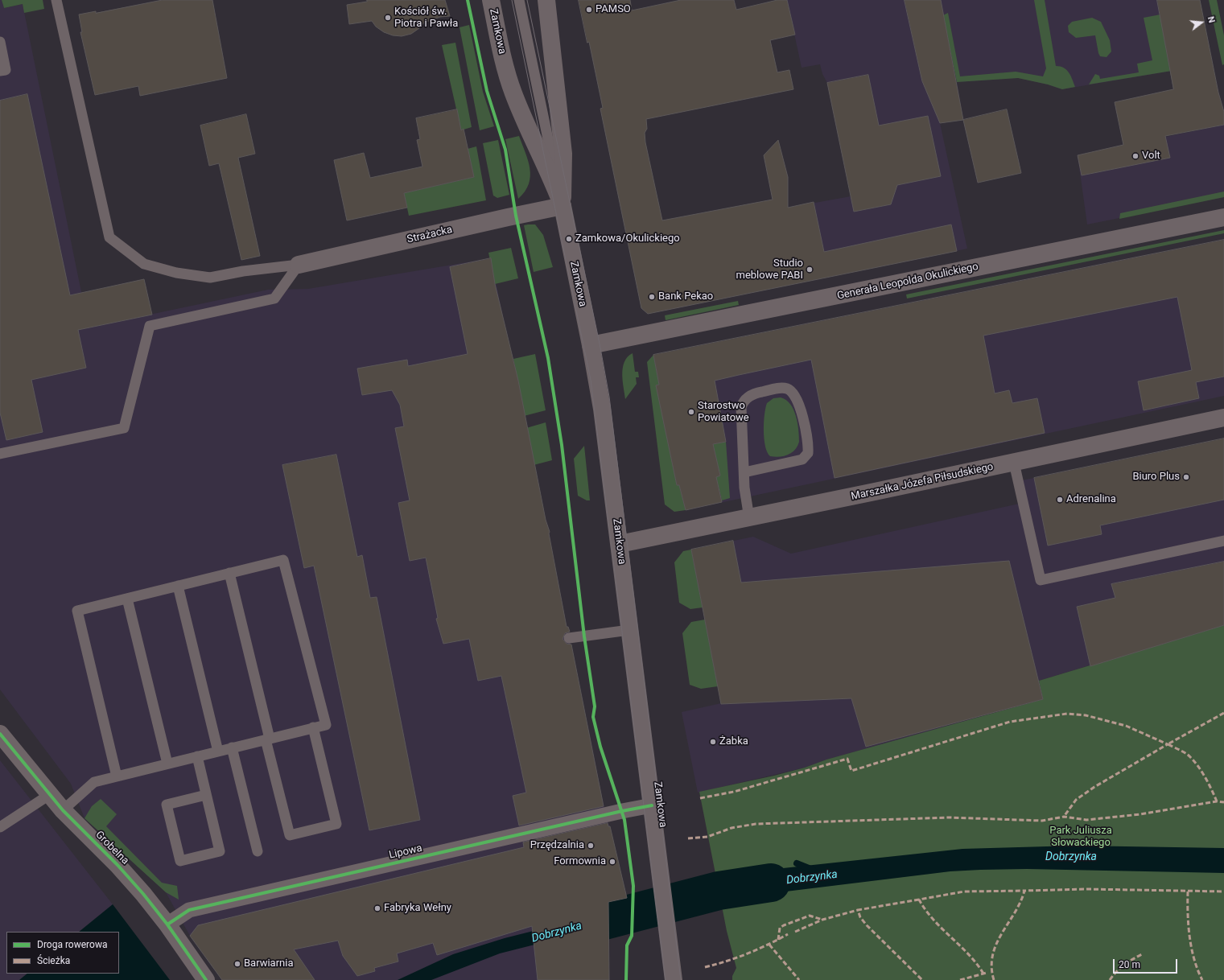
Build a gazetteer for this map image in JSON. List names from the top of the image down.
{
  "streets": {
    "street": [
      "Zamkowa",
      "Strażacka",
      "Generała Leopolda Okulickiego",
      "Marszałka Józefa Piłsudskiego",
      "Grobelna",
      "Lipowa"
    ]
  },
  "crossings": [
    ["Zamkowa", "Strażacka"],
    ["Zamkowa", "Generała Leopolda Okulickiego"],
    ["Zamkowa", "Marszałka Józefa Piłsudskiego"],
    ["Zamkowa", "Lipowa"],
    ["Grobelna", "Lipowa"]
  ],
  "water": ["Dobrzynka"],
  "parks": ["Park Juliusza Słowackiego"],
  "places": [
    "PAMSO",
    "Kościół św. Piotra i Pawła",
    "Volt",
    "Zamkowa/Okulickiego",
    "Studio meblowe PABI",
    "Bank Pekao",
    "Starostwo Powiatowe",
    "Biuro Plus",
    "Adrenalina",
    "Żabka",
    "Przędzalnia",
    "Formownia",
    "Fabryka Wełny",
    "Barwiarnia"
  ],
  "legend": ["Droga rowerowa", "Ścieżka"],
  "scale_bar": "20 m",
  "north": "right"
}
